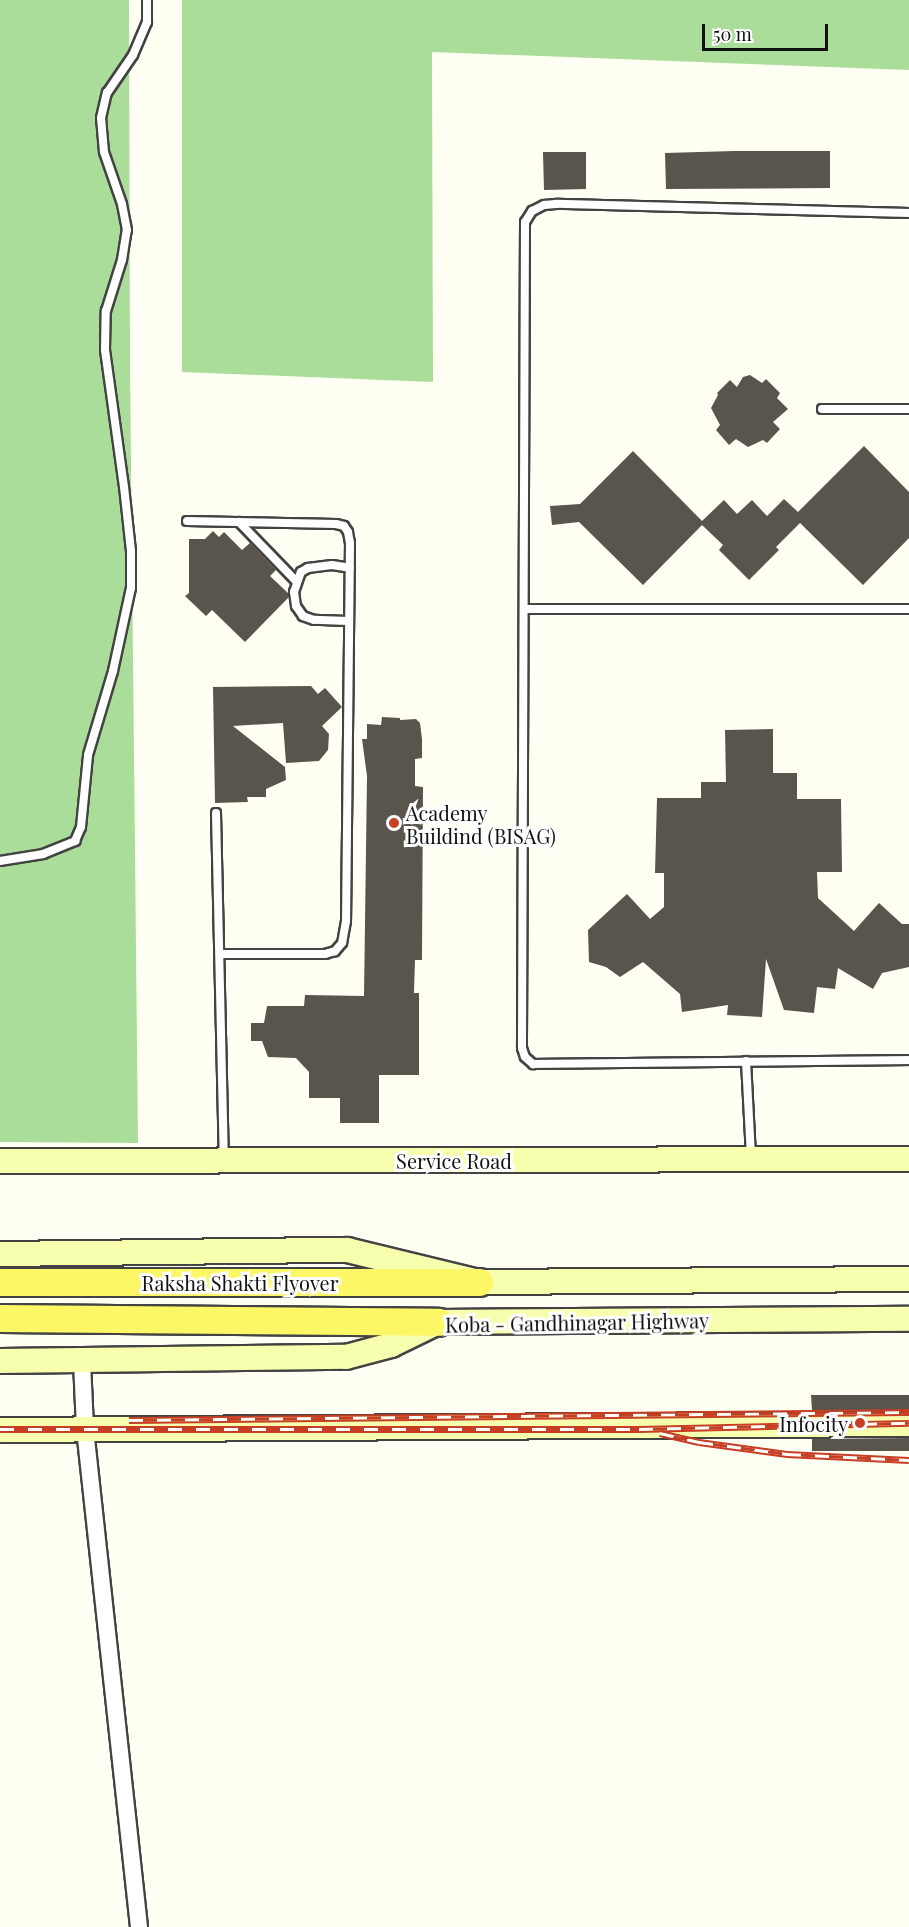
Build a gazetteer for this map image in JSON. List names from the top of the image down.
{
  "streets": {
    "main road": ["Service Road", "Raksha Shakti Flyover", "Koba - Gandhinagar Highway"]
  },
  "crossings": [
    ["Raksha Shakti Flyover", "Koba - Gandhinagar Highway"]
  ],
  "places": ["Academy Buildind (BISAG)", "Infocity"],
  "scale_bar": "50 m"
}
